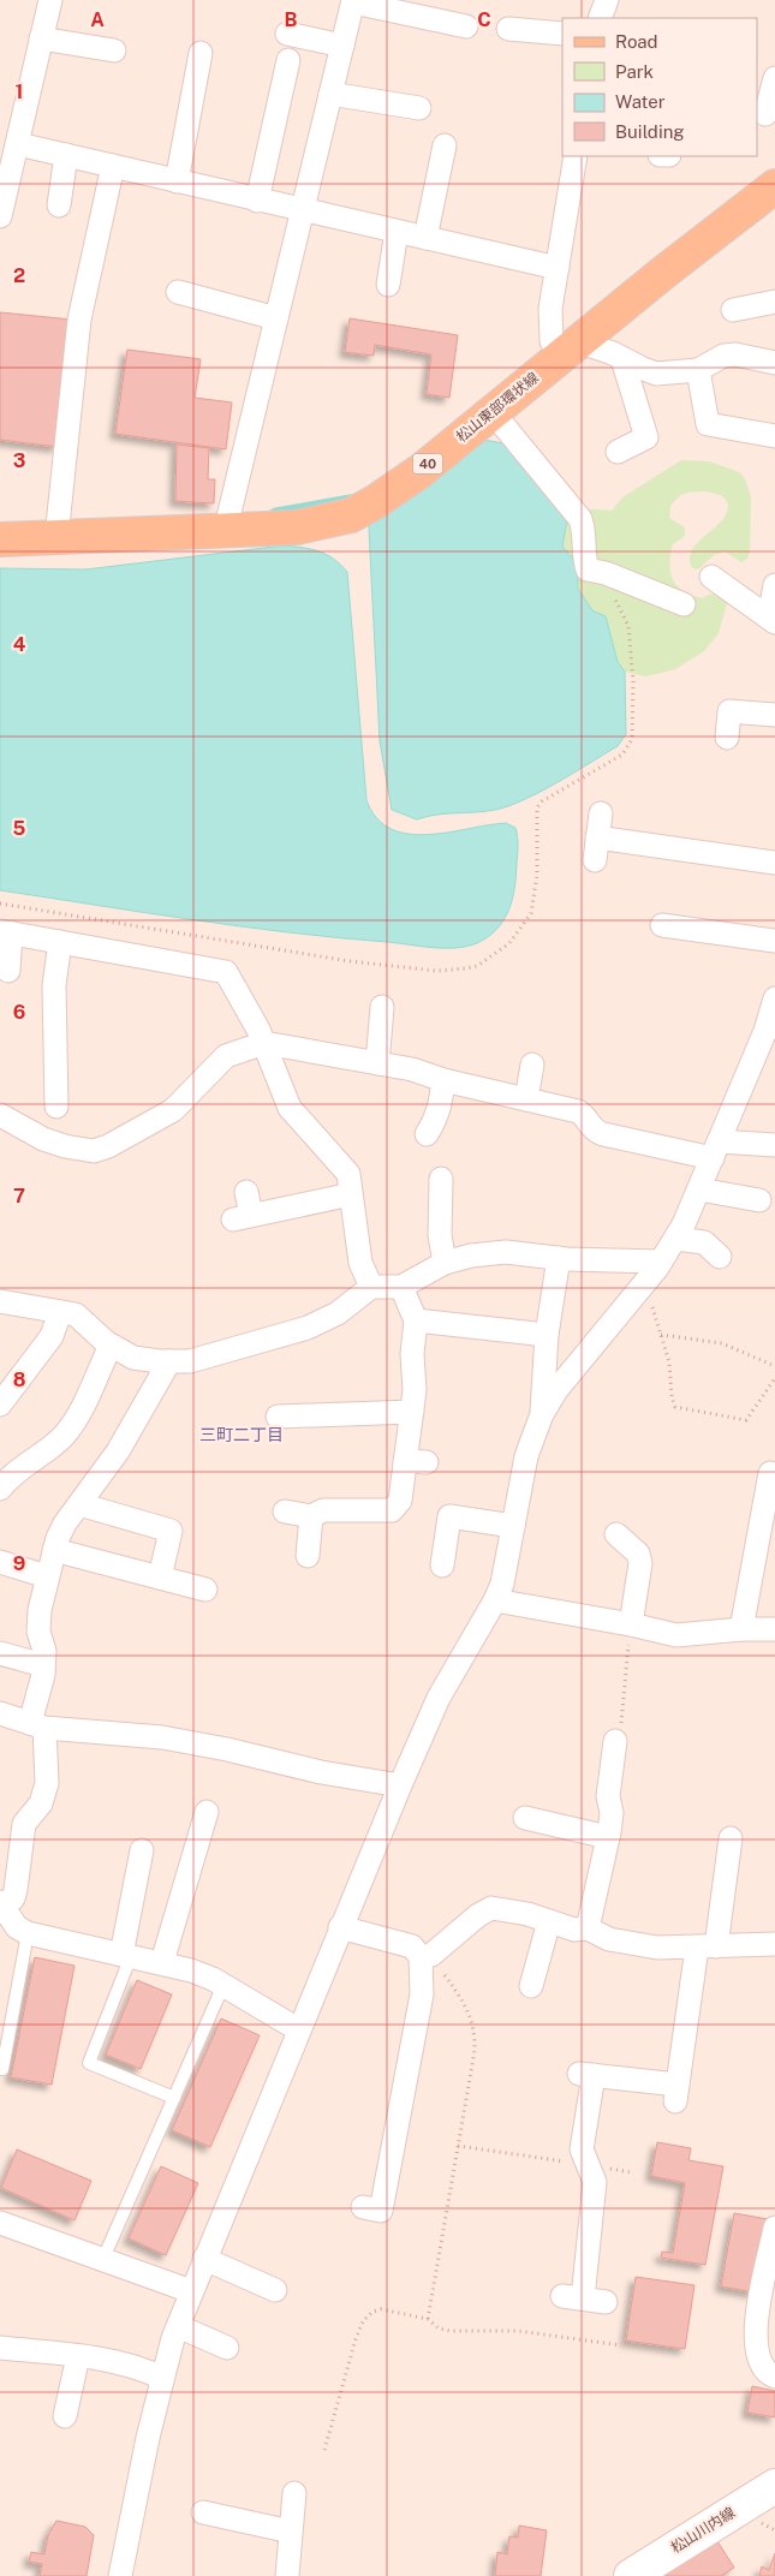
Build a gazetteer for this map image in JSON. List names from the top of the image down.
{
  "streets": {
    "main road": ["松山東部環状線", "40", "松山川内線"]
  },
  "districts": ["三町二丁目"],
  "legend": [
    "Road",
    "Park",
    "Water",
    "Building"
  ],
  "grid": {
    "columns": ["A", "B", "C"],
    "rows": [
      "1",
      "2",
      "3",
      "4",
      "5",
      "6",
      "7",
      "8",
      "9"
    ]
  }
}
